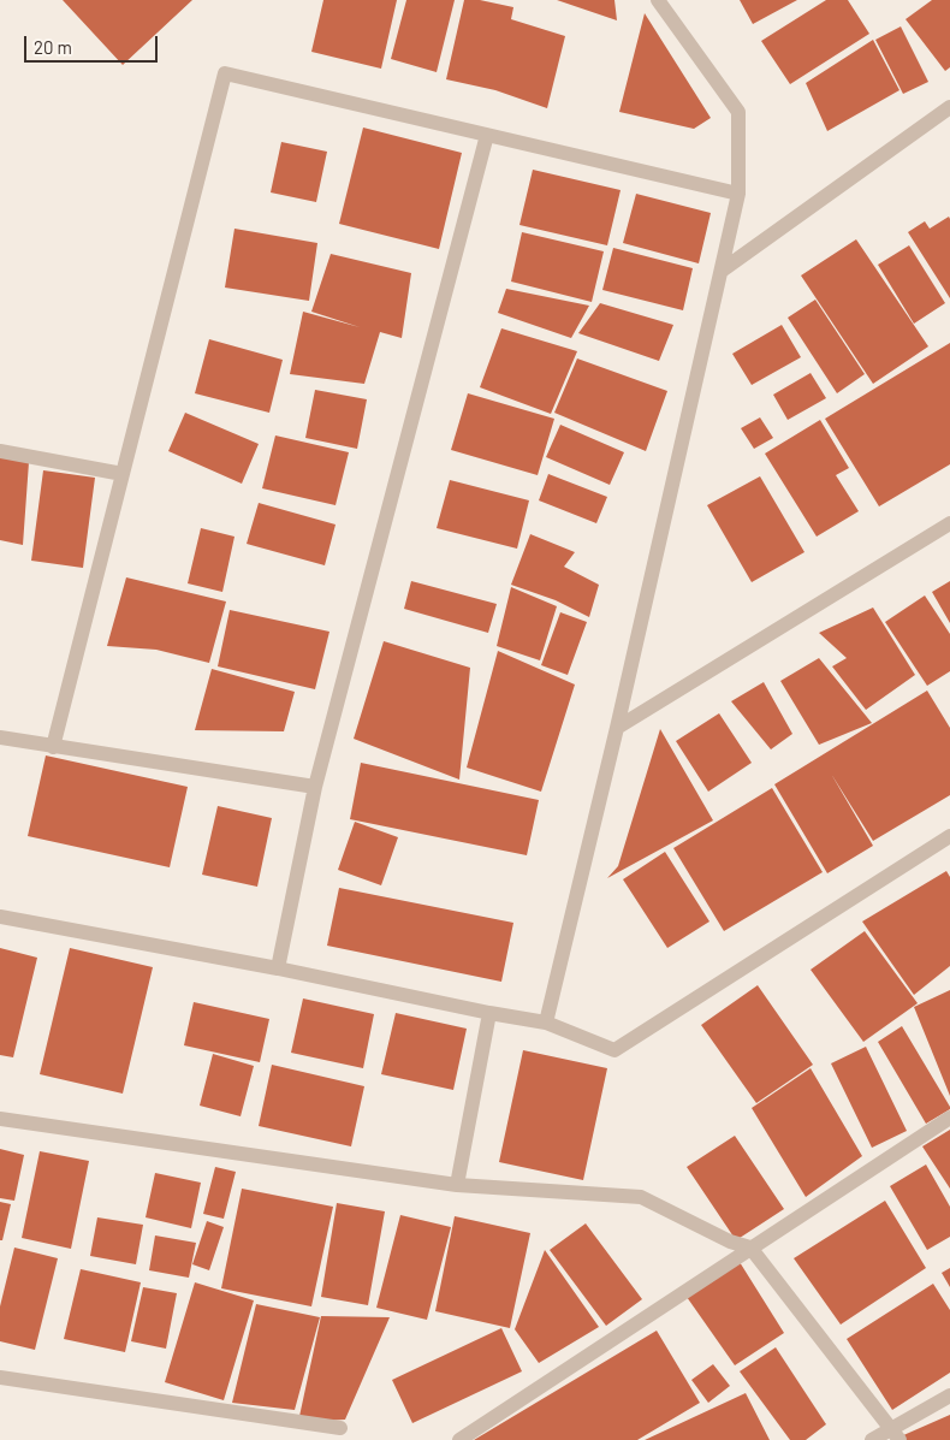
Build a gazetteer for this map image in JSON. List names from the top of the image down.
{
  "scale_bar": "20 m"
}
